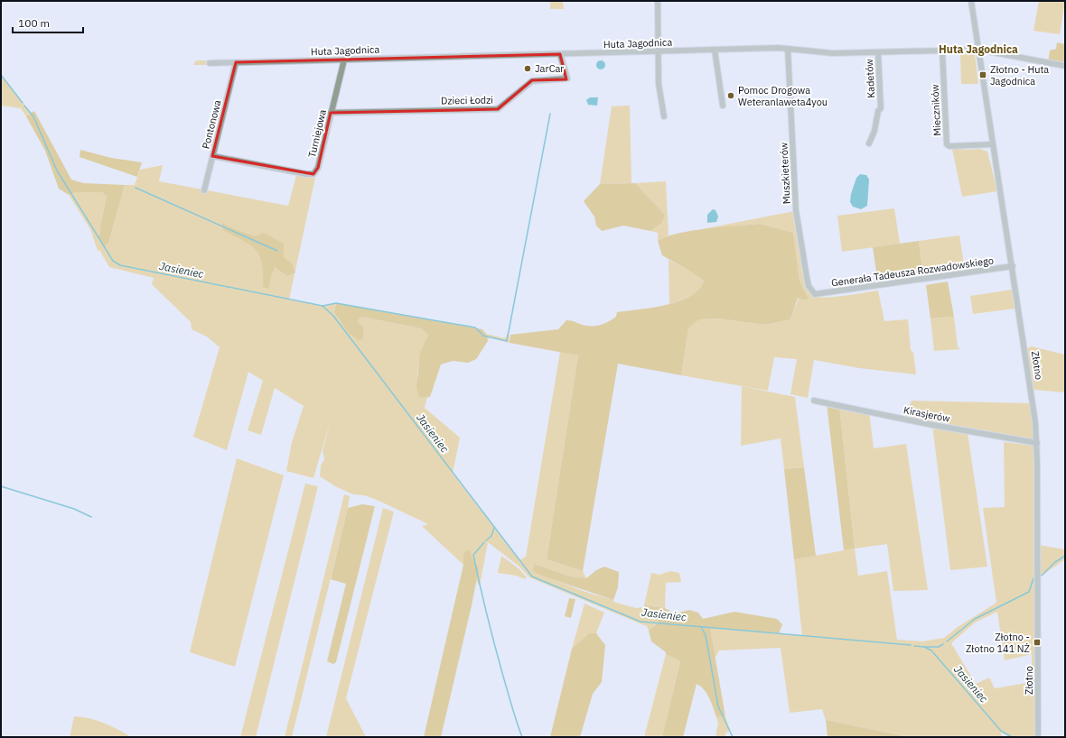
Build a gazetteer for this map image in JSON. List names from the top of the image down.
{
  "streets": {
    "street": [
      "Huta Jagodnica",
      "Kadetów",
      "Dzieci Łodzi",
      "Mieczników",
      "Pontonowa",
      "Turniejowa",
      "Muszkieterów",
      "Generała Tadeusza Rozwadowskiego",
      "Złotno",
      "Kirasjerów"
    ]
  },
  "crossings": [
    ["Huta Jagodnica", "Kadetów"],
    ["Huta Jagodnica", "Dzieci Łodzi"],
    ["Huta Jagodnica", "Mieczników"],
    ["Huta Jagodnica", "Pontonowa"],
    ["Huta Jagodnica", "Turniejowa"],
    ["Huta Jagodnica", "Muszkieterów"],
    ["Huta Jagodnica", "Złotno"],
    ["Dzieci Łodzi", "Turniejowa"],
    ["Mieczników", "Złotno"],
    ["Pontonowa", "Turniejowa"],
    ["Muszkieterów", "Generała Tadeusza Rozwadowskiego"],
    ["Generała Tadeusza Rozwadowskiego", "Złotno"],
    ["Złotno", "Kirasjerów"]
  ],
  "districts": ["Huta Jagodnica"],
  "water": ["Jasieniec"],
  "places": {
    "other": ["JarCar", "Pomoc Drogowa Weteranlaweta4you"],
    "transit": ["Złotno - Huta Jagodnica", "Złotno - Złotno 141 NŻ"]
  },
  "scale_bar": "100 m"
}
